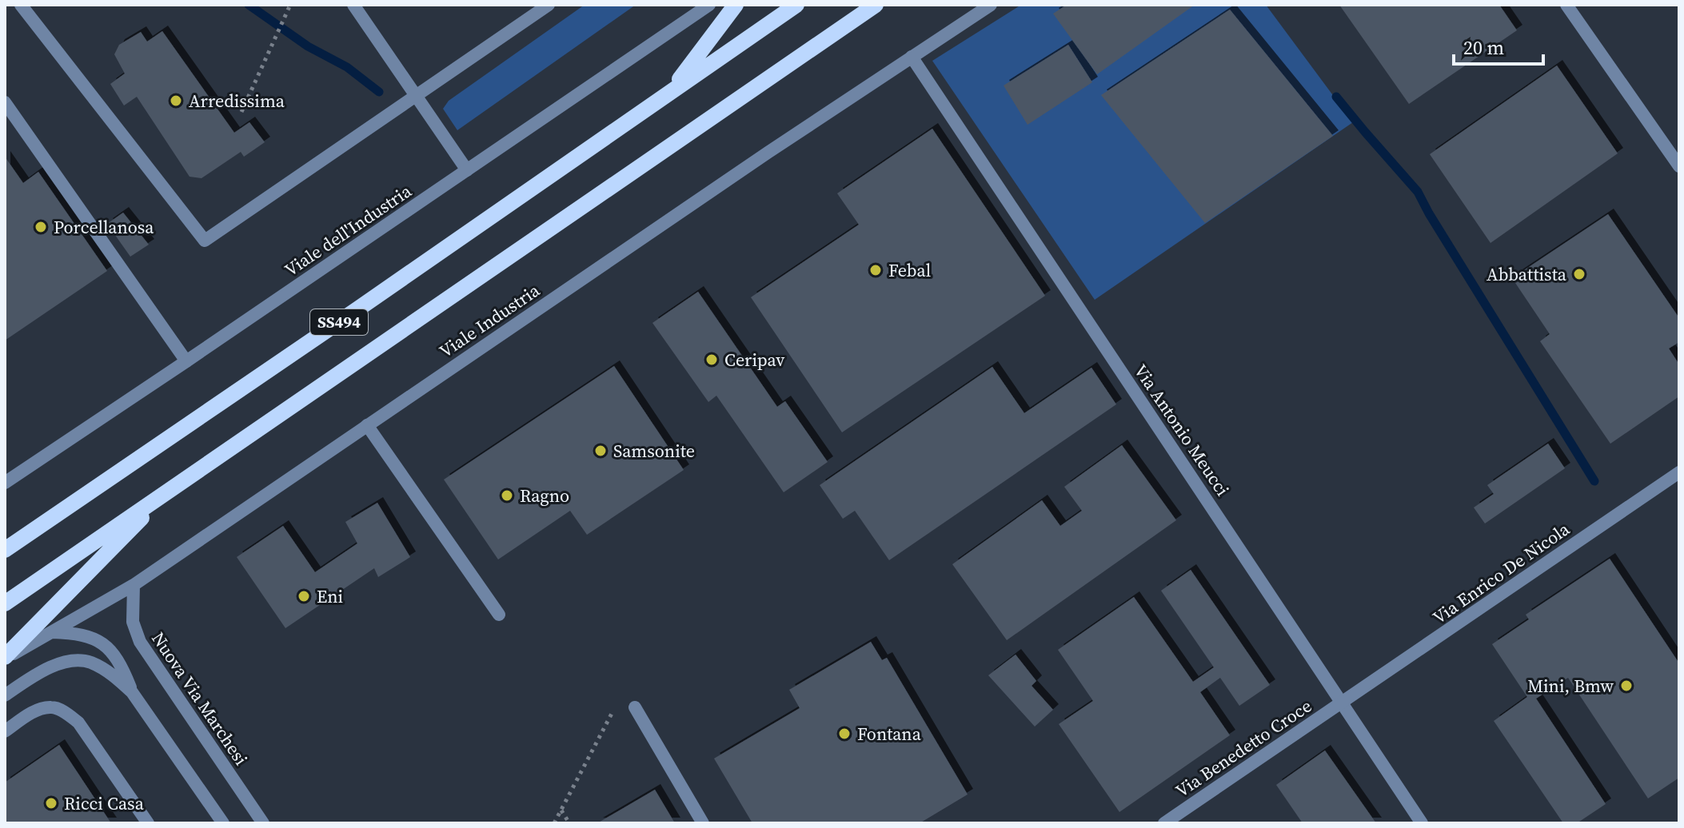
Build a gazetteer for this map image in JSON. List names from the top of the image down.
{
  "streets": {
    "main road": ["SS494"],
    "street": [
      "Viale dell'Industria",
      "Viale Industria",
      "Via Antonio Meucci",
      "Via Enrico De Nicola",
      "Nuova Via Marchesi",
      "Via Benedetto Croce"
    ]
  },
  "crossings": [
    ["Viale Industria", "Via Antonio Meucci"],
    ["Viale Industria", "Nuova Via Marchesi"],
    ["Via Antonio Meucci", "Via Enrico De Nicola"],
    ["Via Antonio Meucci", "Via Benedetto Croce"],
    ["Via Enrico De Nicola", "Via Benedetto Croce"]
  ],
  "places": [
    "Arredissima",
    "Porcellanosa",
    "Febal",
    "Abbattista",
    "Ceripav",
    "Samsonite",
    "Ragno",
    "Eni",
    "Mini, Bmw",
    "Fontana",
    "Ricci Casa"
  ],
  "scale_bar": "20 m"
}
